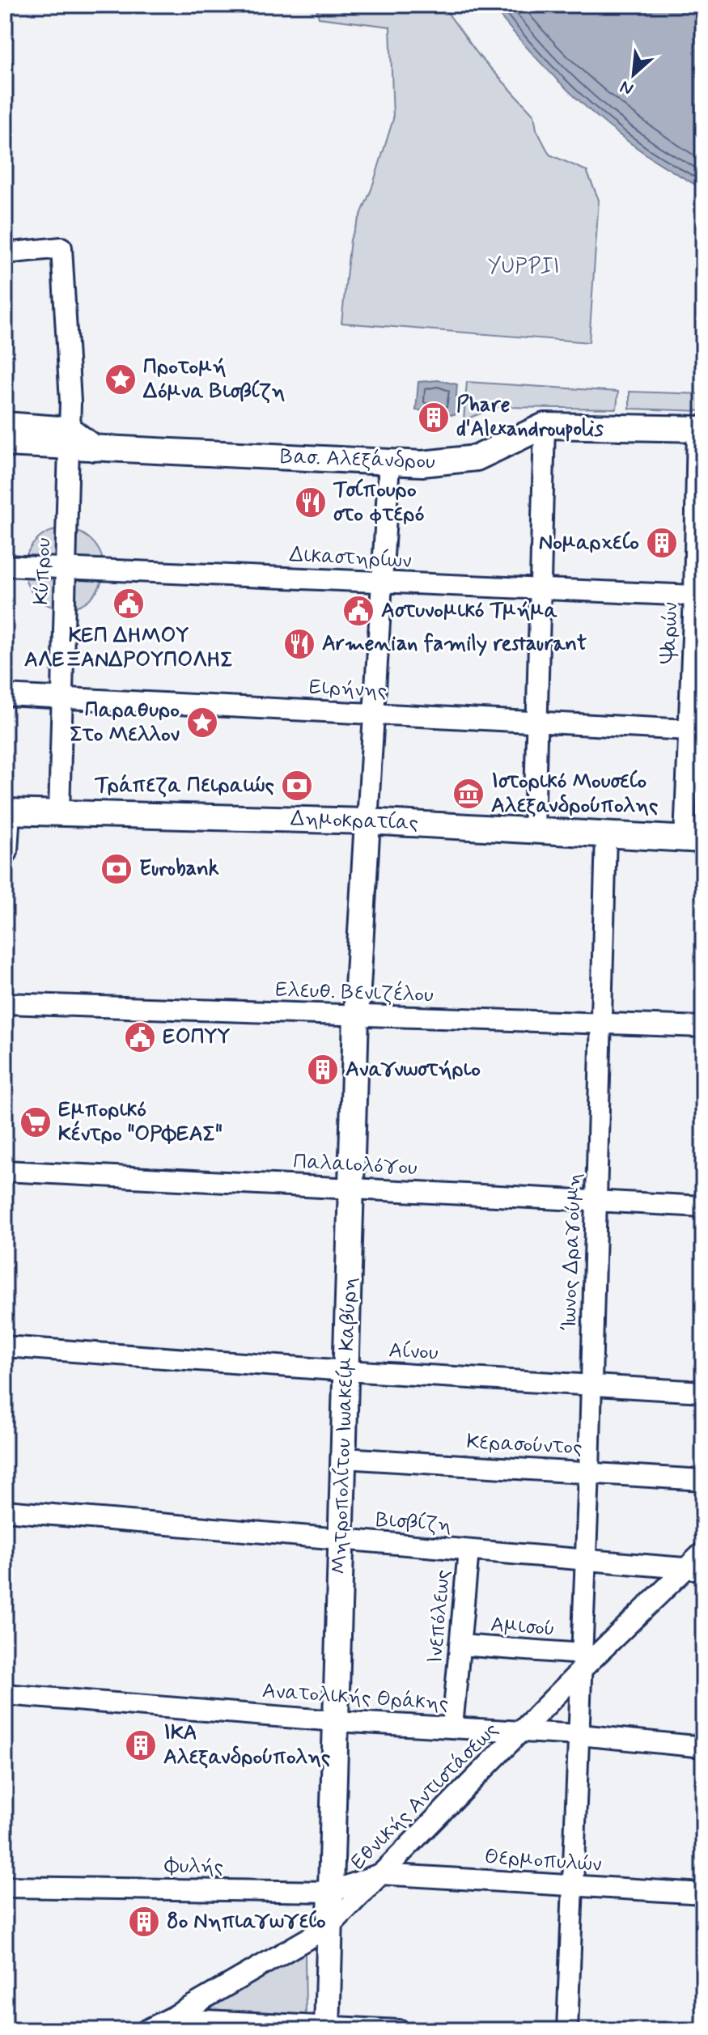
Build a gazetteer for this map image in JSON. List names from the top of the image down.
{
  "streets": {
    "main road": ["Βασ. Αλεξάνδρου", "Δημοκρατίας", "Μητροπολίτου Ιωακείμ Καβύρη"],
    "street": [
      "Δικαστηρίων",
      "Κύπρου",
      "Ψαρών",
      "Ειρήνης",
      "Ελευθ. Βενιζέλου",
      "Παλαιολόγου",
      "Ίωνος Δραγούμη",
      "Αίνου",
      "Κερασούντος",
      "Βισβίζη",
      "Ινεπόλεως",
      "Αμισού",
      "Ανατολικής Θράκης",
      "Εθνικής Αντιστάσεως",
      "Θερμοπυλών",
      "Φυλής"
    ]
  },
  "crossings": [
    ["Βασ. Αλεξάνδρου", "Κύπρου"],
    ["Βασ. Αλεξάνδρου", "Ψαρών"],
    ["Δικαστηρίων", "Κύπρου"],
    ["Δικαστηρίων", "Ψαρών"],
    ["Κύπρου", "Ειρήνης"],
    ["Κύπρου", "Δημοκρατίας"],
    ["Ψαρών", "Ειρήνης"],
    ["Ψαρών", "Δημοκρατίας"],
    ["Δημοκρατίας", "Ίωνος Δραγούμη"],
    ["Δημοκρατίας", "Μητροπολίτου Ιωακείμ Καβύρη"],
    ["Ελευθ. Βενιζέλου", "Ίωνος Δραγούμη"],
    ["Ελευθ. Βενιζέλου", "Μητροπολίτου Ιωακείμ Καβύρη"],
    ["Παλαιολόγου", "Ίωνος Δραγούμη"],
    ["Παλαιολόγου", "Μητροπολίτου Ιωακείμ Καβύρη"],
    ["Ίωνος Δραγούμη", "Αίνου"],
    ["Ίωνος Δραγούμη", "Κερασούντος"],
    ["Ίωνος Δραγούμη", "Βισβίζη"],
    ["Ίωνος Δραγούμη", "Αμισού"],
    ["Ίωνος Δραγούμη", "Ανατολικής Θράκης"],
    ["Ίωνος Δραγούμη", "Εθνικής Αντιστάσεως"],
    ["Αίνου", "Μητροπολίτου Ιωακείμ Καβύρη"],
    ["Μητροπολίτου Ιωακείμ Καβύρη", "Κερασούντος"],
    ["Μητροπολίτου Ιωακείμ Καβύρη", "Βισβίζη"],
    ["Μητροπολίτου Ιωακείμ Καβύρη", "Ανατολικής Θράκης"],
    ["Μητροπολίτου Ιωακείμ Καβύρη", "Εθνικής Αντιστάσεως"],
    ["Μητροπολίτου Ιωακείμ Καβύρη", "Φυλής"],
    ["Βισβίζη", "Ινεπόλεως"],
    ["Βισβίζη", "Εθνικής Αντιστάσεως"],
    ["Ινεπόλεως", "Αμισού"],
    ["Ινεπόλεως", "Ανατολικής Θράκης"],
    ["Αμισού", "Εθνικής Αντιστάσεως"],
    ["Ανατολικής Θράκης", "Εθνικής Αντιστάσεως"],
    ["Εθνικής Αντιστάσεως", "Θερμοπυλών"],
    ["Εθνικής Αντιστάσεως", "Φυλής"],
    ["Θερμοπυλών", "Φυλής"]
  ],
  "parks": ["YUPPII"],
  "places": {
    "place": ["Προτομή Δόμνα Βισβίζη", "Παραθυρο Στο Μελλον"],
    "building": [
      "Phare d'Alexandroupolis",
      "Νομαρχείο",
      "Αναγνωστήριο",
      "ΙΚΑ Αλεξανδρούπολης",
      "8ο Νηπιαγωγείο"
    ],
    "restaurant": ["Τσίπουρο στο φτερό", "Armenian family restaurant"],
    "public building": ["ΚΕΠ ΔΗΜΟΥ ΑΛΕΞΑΝΔΡΟΥΠΟΛΗΣ", "Αστυνομικό Τμήμα", "ΕΟΠΥΥ"],
    "bank": ["Τράπεζα Πειραιώς", "Eurobank"],
    "museum": ["Ιστορικό Μουσείο Αλεξανδρούπολης"],
    "supermarket": ["Εμπορικό Κέντρο \"ΟΡΦΕΑΣ\""]
  },
  "north": "bottom left"
}
